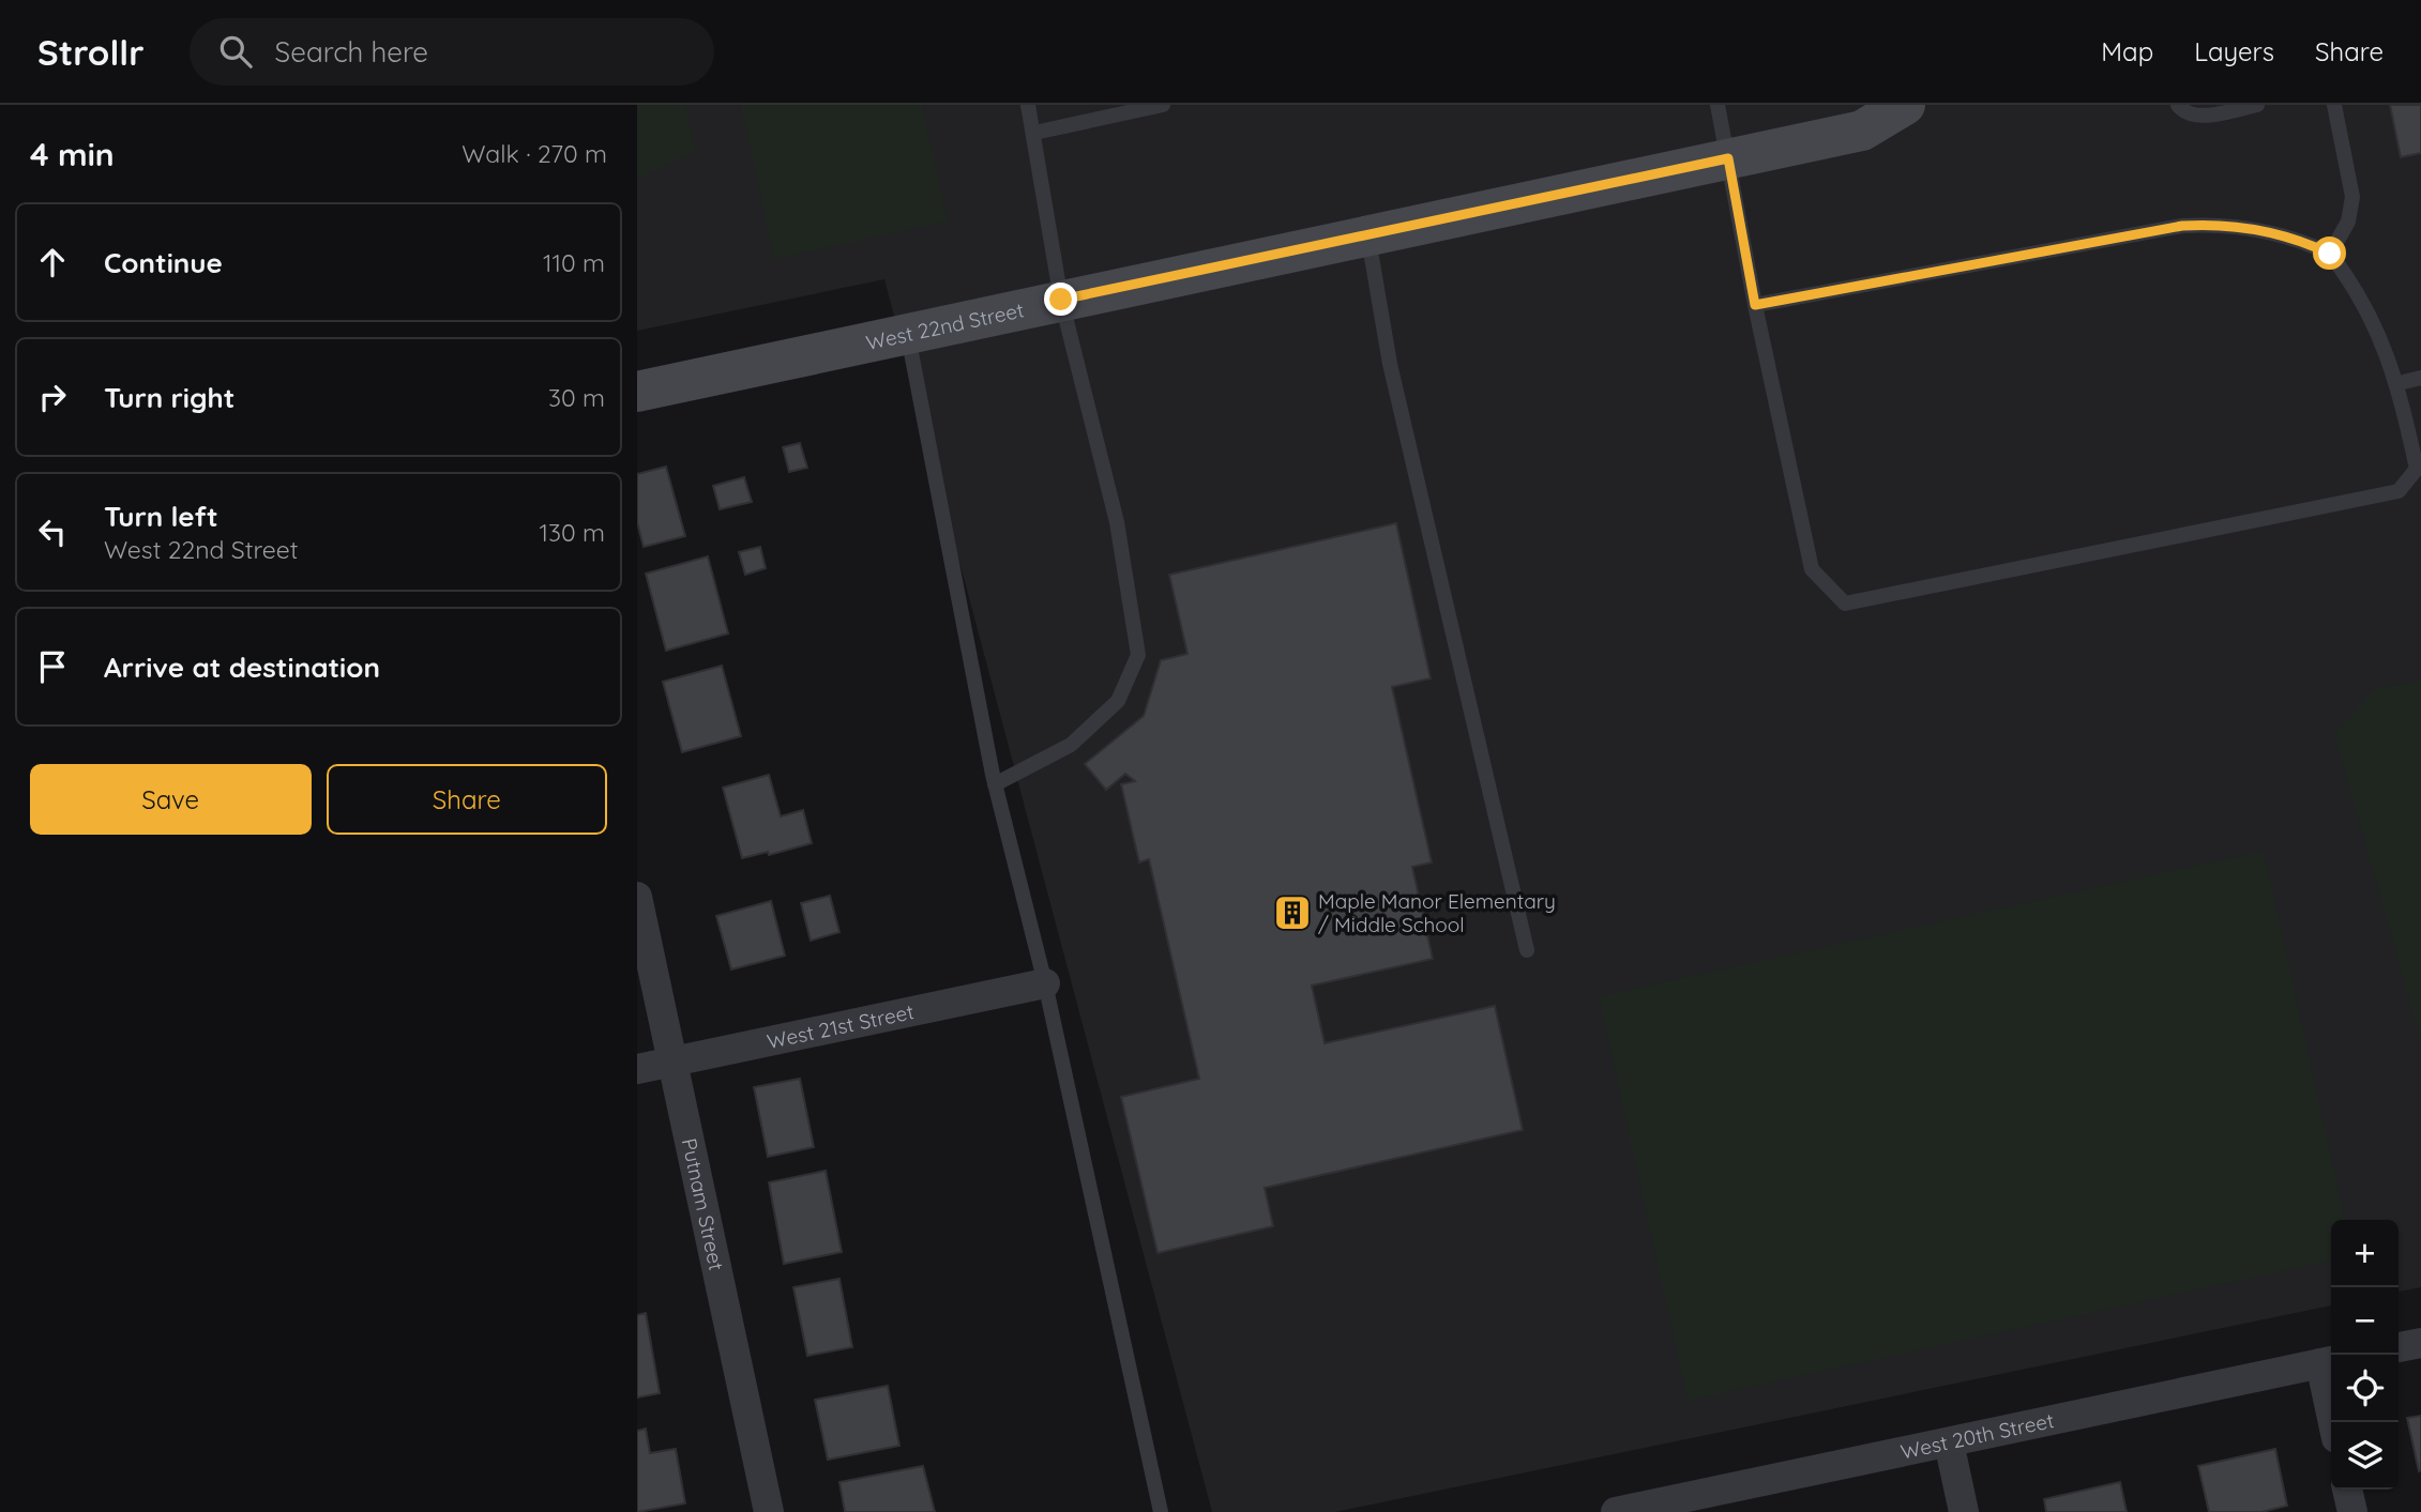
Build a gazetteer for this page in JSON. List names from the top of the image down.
{
  "streets": {
    "street": [
      "West 22nd Street",
      "West 21st Street",
      "Putnam Street",
      "West 20th Street"
    ]
  },
  "crossings": [
    ["West 21st Street", "Putnam Street"]
  ],
  "places": {
    "building": ["Maple Manor Elementary / Middle School"]
  },
  "page": {
    "header": "Strollr",
    "search": "Search here",
    "nav": ["Map", "Layers", "Share"],
    "heading": ["4 min", "Walk · 270 m"],
    "list": [
      ["Continue", "110 m"],
      ["Turn right", "30 m"],
      ["Turn left", "West 22nd Street", "130 m"],
      "Arrive at destination"
    ],
    "buttons": ["Save", "Share"],
    "map_buttons": ["+", "−"]
  }
}
